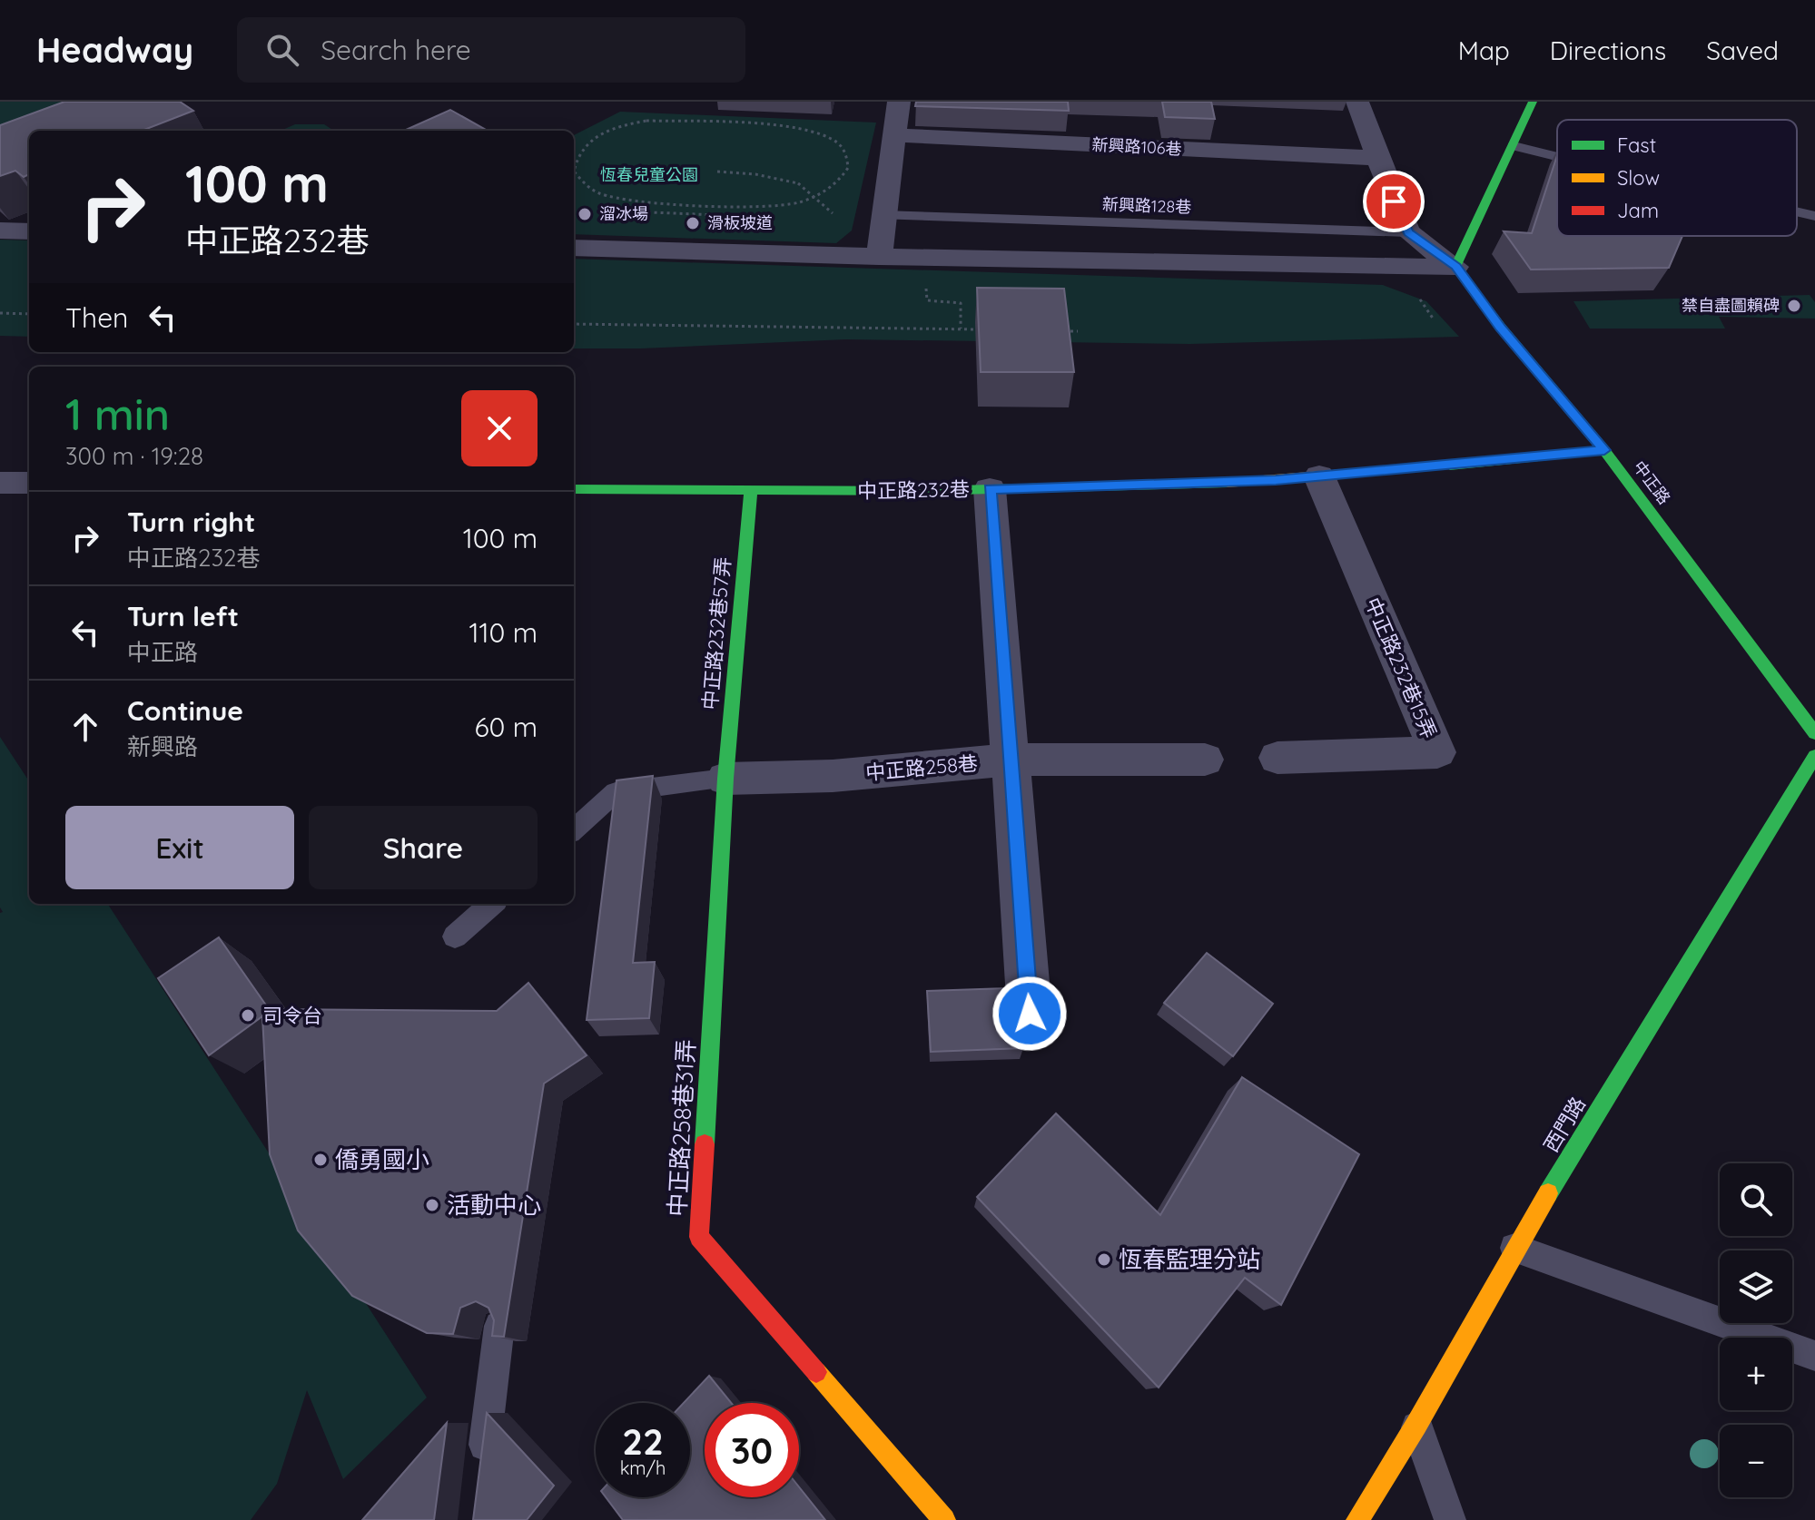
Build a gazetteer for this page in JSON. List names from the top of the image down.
{
  "streets": {
    "street": [
      "新興路106巷",
      "中正路",
      "中正路232巷",
      "中正路232巷57弄",
      "中正路232巷15弄",
      "中正路258巷",
      "西門路",
      "中正路258巷31弄"
    ],
    "lane": ["新興路128巷"]
  },
  "crossings": [
    ["中正路", "中正路232巷"],
    ["中正路232巷", "中正路232巷57弄"],
    ["中正路232巷", "中正路232巷15弄"],
    ["中正路232巷57弄", "中正路258巷"],
    ["中正路232巷57弄", "中正路258巷31弄"],
    ["中正路258巷", "中正路258巷31弄"]
  ],
  "parks": ["恆春兒童公園"],
  "places": [
    "溜冰場",
    "滑板坡道",
    "禁自盡圖賴碑",
    "司令台",
    "僑勇國小",
    "活動中心",
    "恆春監理分站"
  ],
  "legend": ["Fast", "Slow", "Jam"],
  "page": {
    "header": "Headway",
    "search": "Search here",
    "nav": ["Map", "Directions", "Saved"],
    "turn": ["100 m", "中正路232巷"],
    "then": "Then",
    "heading": ["1 min", "300 m · 19:28"],
    "list": [
      {
        "name": "Turn right",
        "note": "中正路232巷",
        "value": "100 m"
      },
      {
        "name": "Turn left",
        "note": "中正路",
        "value": "110 m"
      },
      {
        "name": "Continue",
        "note": "新興路",
        "value": "60 m"
      }
    ],
    "buttons": ["Exit", "Share"],
    "map_buttons": ["+", "−"],
    "speed": "22 km/h",
    "limit": "30"
  }
}
